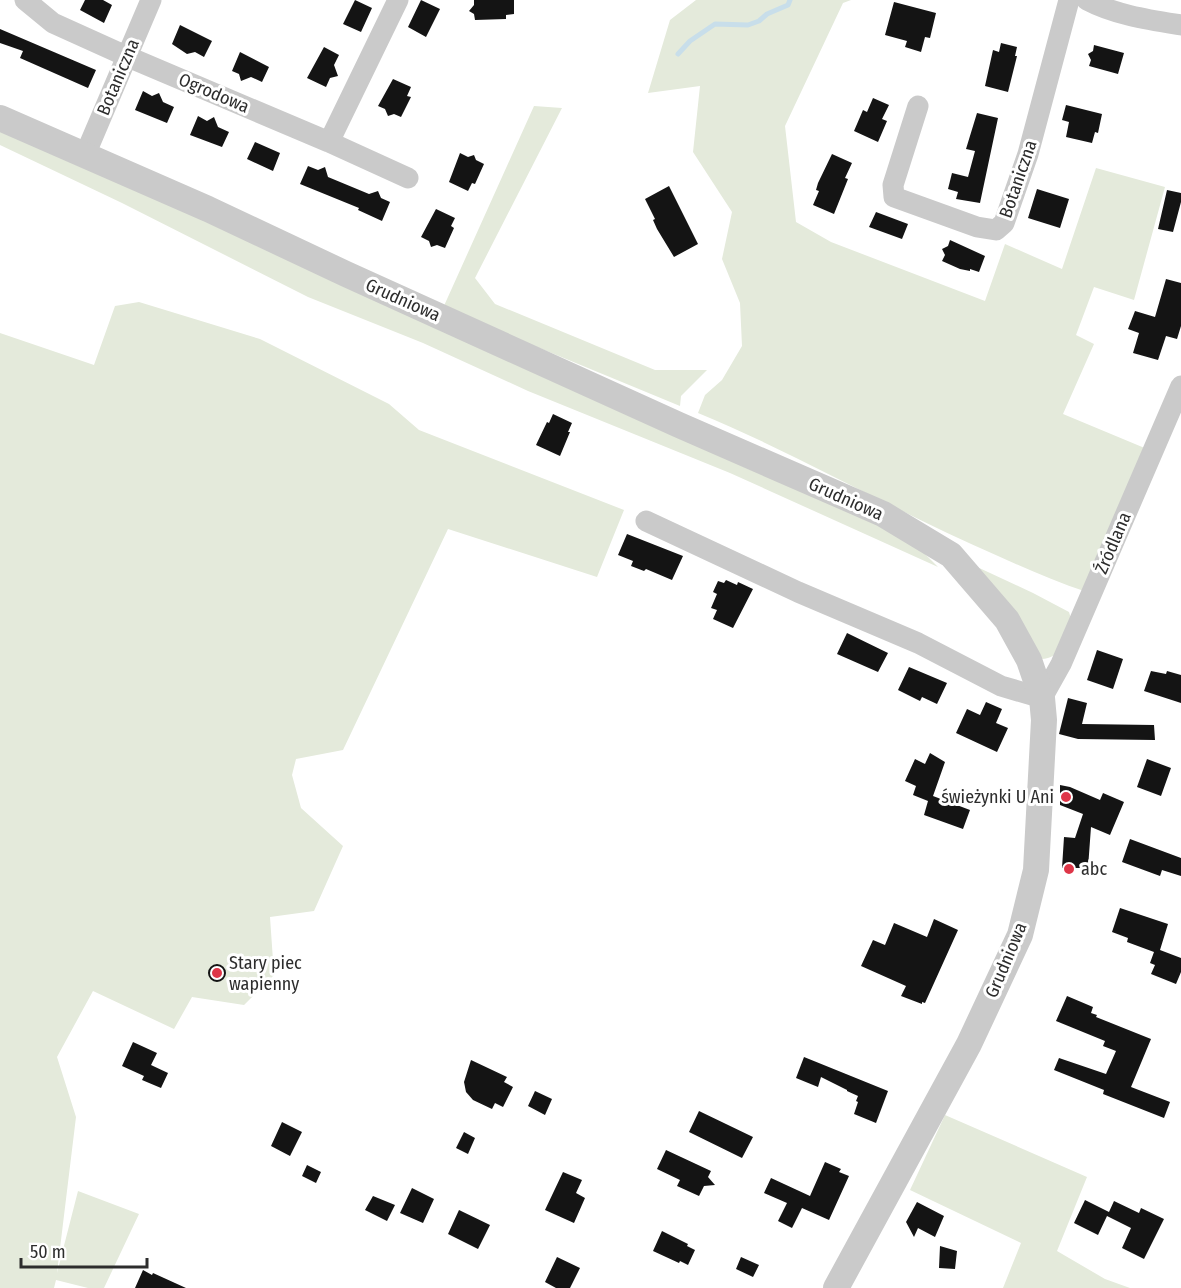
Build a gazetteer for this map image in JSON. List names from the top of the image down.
{
  "streets": {
    "street": [
      "Botaniczna",
      "Ogrodowa",
      "Grudniowa",
      "Źródlana"
    ]
  },
  "crossings": [
    ["Botaniczna", "Ogrodowa"],
    ["Botaniczna", "Grudniowa"],
    ["Grudniowa", "Źródlana"]
  ],
  "places": ["świeżynki U Ani", "abc", "Stary piec wapienny"],
  "scale_bar": "50 m"
}
